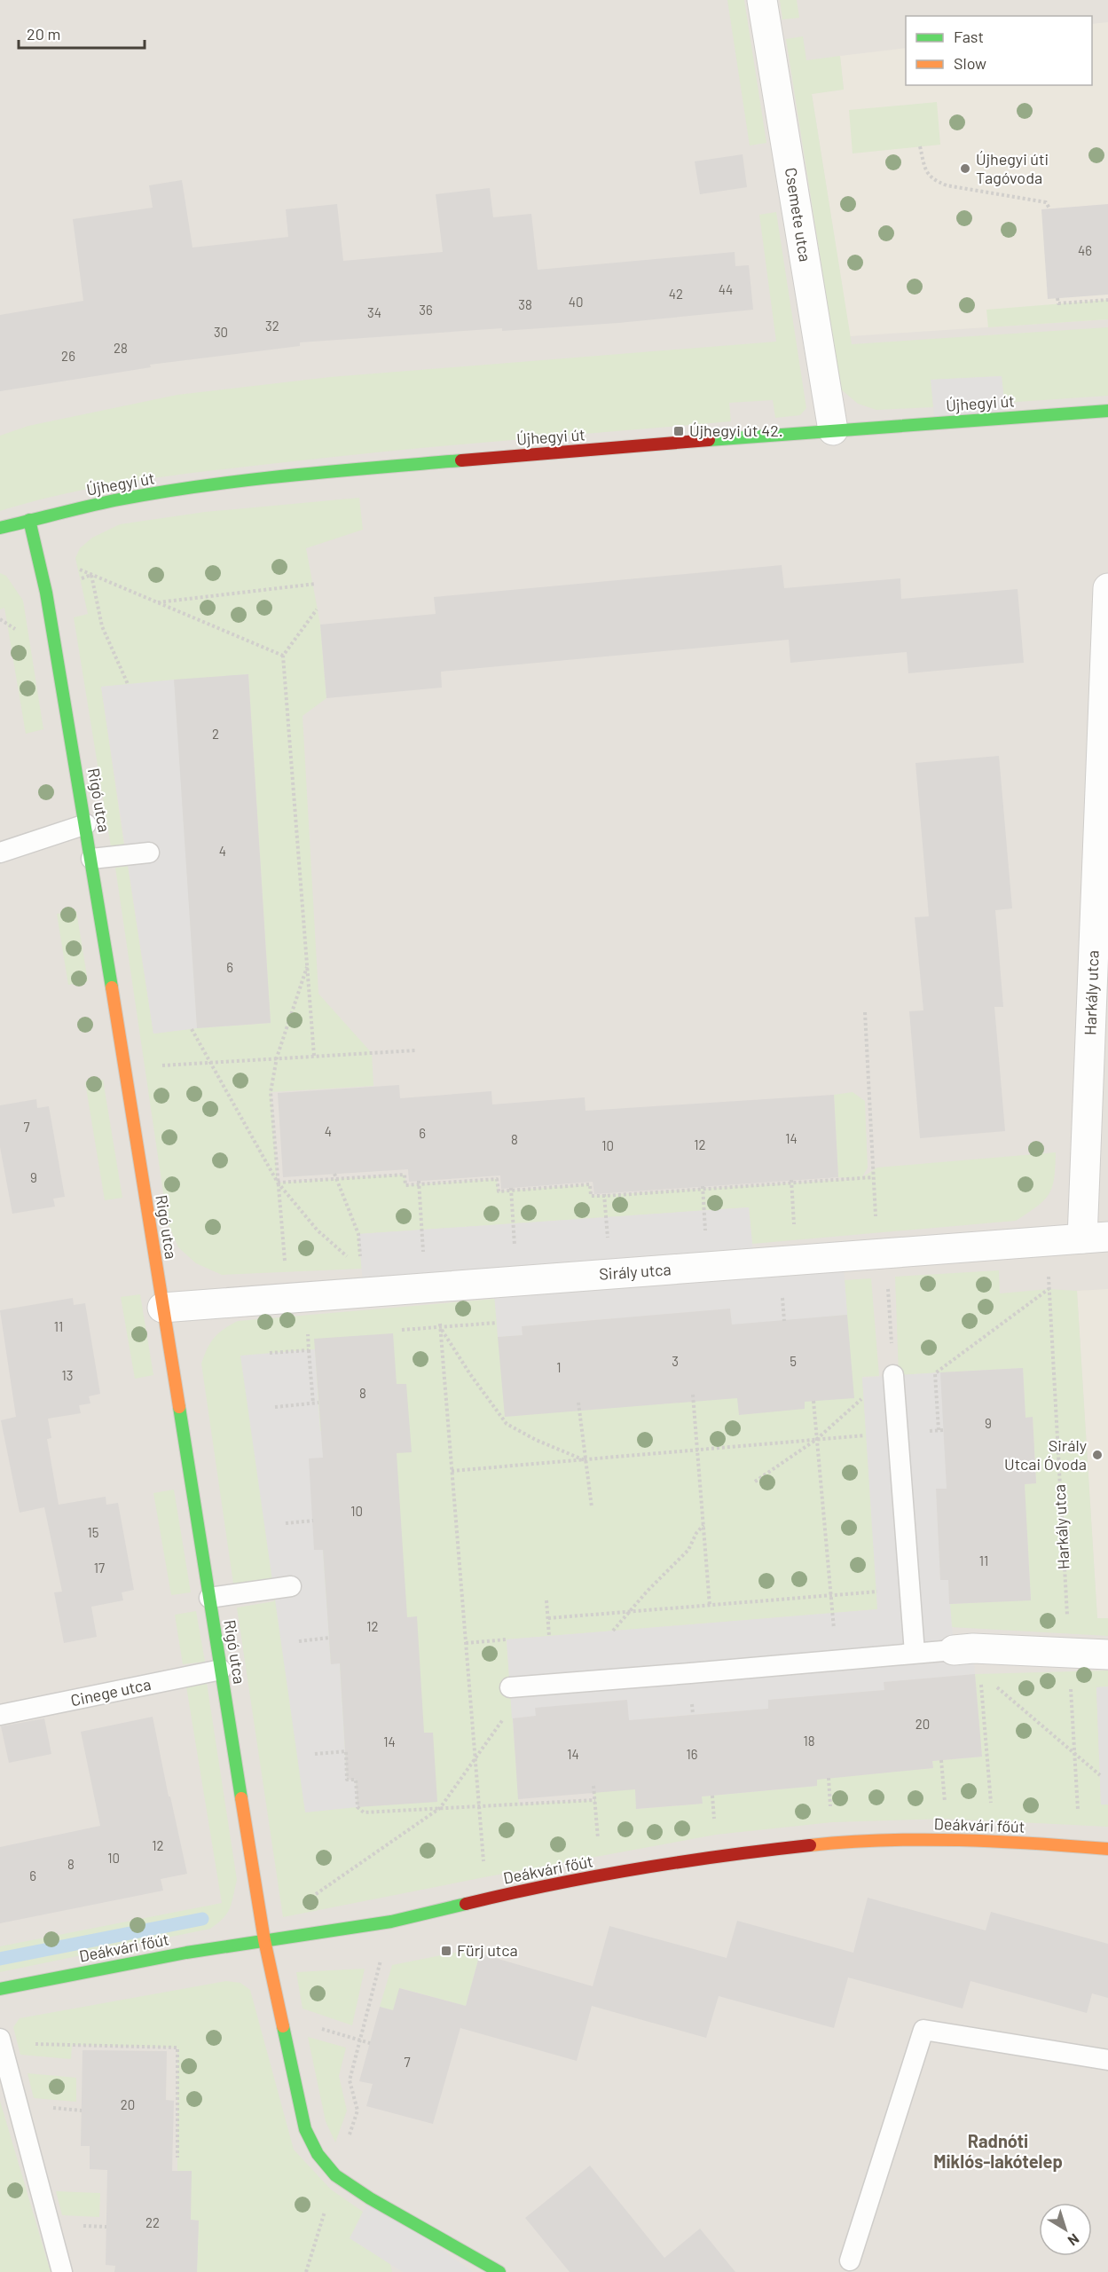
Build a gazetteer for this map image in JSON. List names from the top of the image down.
{
  "streets": {
    "street": [
      "Csemete utca",
      "Újhegyi út",
      "Rigó utca",
      "Harkály utca",
      "Sirály utca",
      "Deákvári főút"
    ],
    "lane": ["Cinege utca"]
  },
  "crossings": [
    ["Csemete utca", "Újhegyi út"],
    ["Újhegyi út", "Rigó utca"],
    ["Rigó utca", "Sirály utca"],
    ["Rigó utca", "Cinege utca"],
    ["Rigó utca", "Deákvári főút"],
    ["Harkály utca", "Sirály utca"],
    ["Harkály utca", "Deákvári főút"]
  ],
  "districts": ["Radnóti Miklós-lakótelep"],
  "places": {
    "other": ["Újhegyi úti Tagóvoda", "Sirály Utcai Óvoda"],
    "transit": ["Újhegyi út 42.", "Fürj utca"]
  },
  "house_numbers": [
    "46",
    "44",
    "42",
    "40",
    "38",
    "36",
    "34",
    "32",
    "30",
    "28",
    "26",
    "2",
    "4",
    "6",
    "7",
    "4",
    "6",
    "14",
    "8",
    "12",
    "10",
    "9",
    "11",
    "3",
    "5",
    "1",
    "13",
    "8",
    "9",
    "10",
    "15",
    "11",
    "17",
    "12",
    "20",
    "18",
    "14",
    "14",
    "16",
    "12",
    "10",
    "8",
    "6",
    "7",
    "20",
    "22"
  ],
  "legend": ["Fast", "Slow"],
  "scale_bar": "20 m",
  "north": "bottom right"
}
